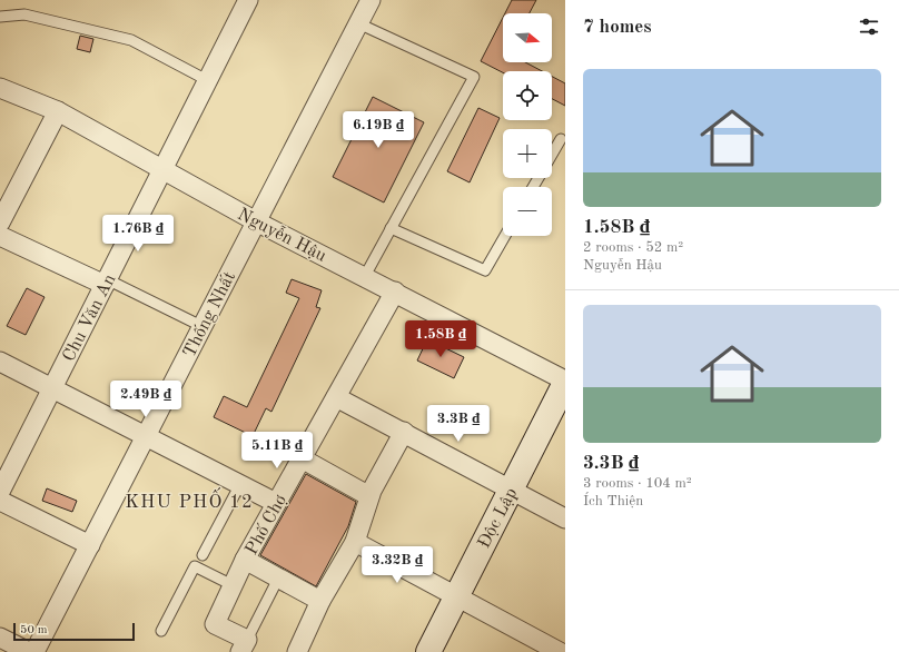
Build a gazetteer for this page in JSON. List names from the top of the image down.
{
  "streets": {
    "street": [
      "Nguyễn Hậu",
      "Thống Nhất",
      "Chu Văn An",
      "Độc Lập",
      "Phố Chợ"
    ]
  },
  "crossings": [
    ["Nguyễn Hậu", "Thống Nhất"],
    ["Nguyễn Hậu", "Chu Văn An"],
    ["Nguyễn Hậu", "Độc Lập"],
    ["Nguyễn Hậu", "Phố Chợ"]
  ],
  "districts": ["KHU PHỐ 12"],
  "scale_bar": "50 m",
  "north": "right",
  "page": {
    "heading": "7 homes",
    "map_buttons": ["+", "−"],
    "list": [
      {
        "name": "1.58B ₫",
        "note": "2 rooms · 52 m² · Nguyễn Hậu"
      },
      {
        "name": "3.3B ₫",
        "note": "3 rooms · 104 m² · Ích Thiện"
      }
    ],
    "price": [
      "6.19B ₫",
      "1.76B ₫",
      "1.58B ₫",
      "2.49B ₫",
      "3.3B ₫",
      "5.11B ₫",
      "3.32B ₫"
    ],
    "scale": "50 m"
  }
}
